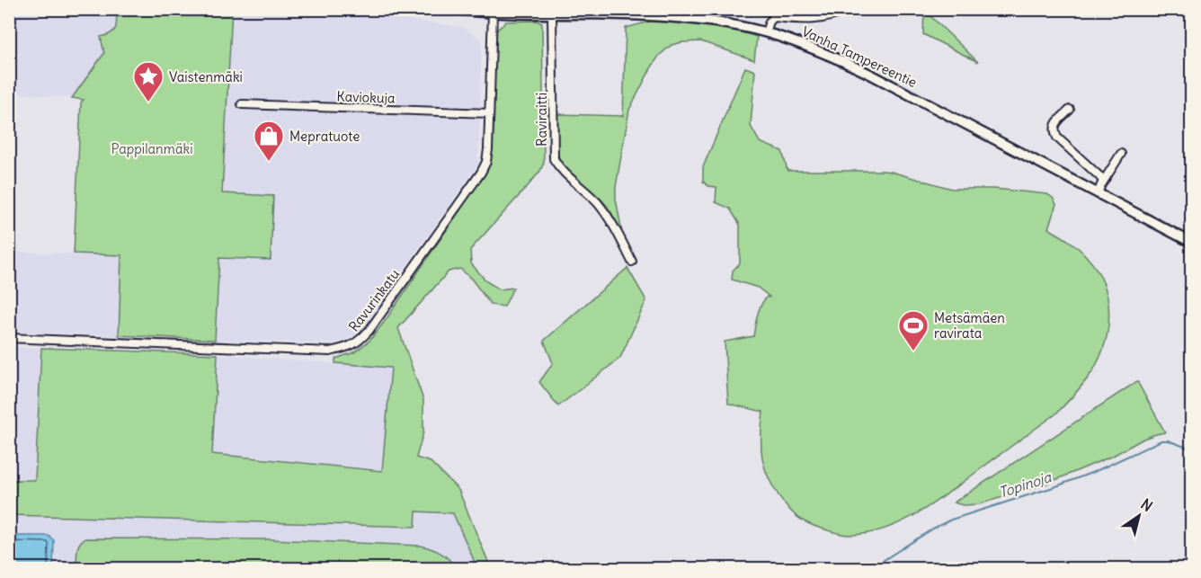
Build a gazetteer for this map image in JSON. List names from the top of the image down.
{
  "streets": {
    "main road": ["Vanha Tampereentie"],
    "street": ["Kaviokuja", "Raviraitti", "Ravurinkatu"]
  },
  "crossings": [
    ["Vanha Tampereentie", "Raviraitti"],
    ["Vanha Tampereentie", "Ravurinkatu"],
    ["Kaviokuja", "Ravurinkatu"]
  ],
  "water": ["Topinoja"],
  "parks": ["Pappilanmäki"],
  "places": {
    "place": ["Vaistenmäki"],
    "shop": ["Mepratuote"],
    "sports": ["Metsämäen ravirata"]
  },
  "north": "top right"
}
